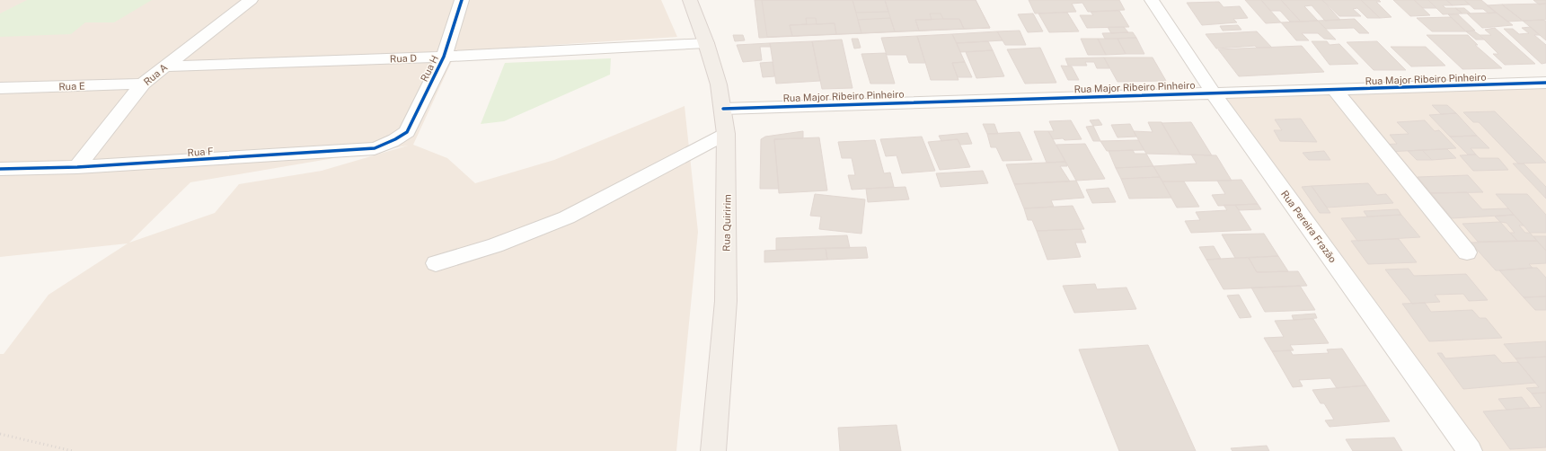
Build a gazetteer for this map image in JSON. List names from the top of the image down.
{
  "streets": {
    "main road": ["Rua Quiririm"],
    "street": [
      "Rua D",
      "Rua H",
      "Rua A",
      "Rua Major Ribeiro Pinheiro",
      "Rua E",
      "Rua F",
      "Rua Pereira Frazão"
    ]
  },
  "crossings": [
    ["Rua D", "Rua H"],
    ["Rua D", "Rua A"],
    ["Rua D", "Rua Quiririm"],
    ["Rua H", "Rua F"],
    ["Rua A", "Rua E"],
    ["Rua A", "Rua F"],
    ["Rua Major Ribeiro Pinheiro", "Rua Quiririm"],
    ["Rua Major Ribeiro Pinheiro", "Rua Pereira Frazão"]
  ]
}
